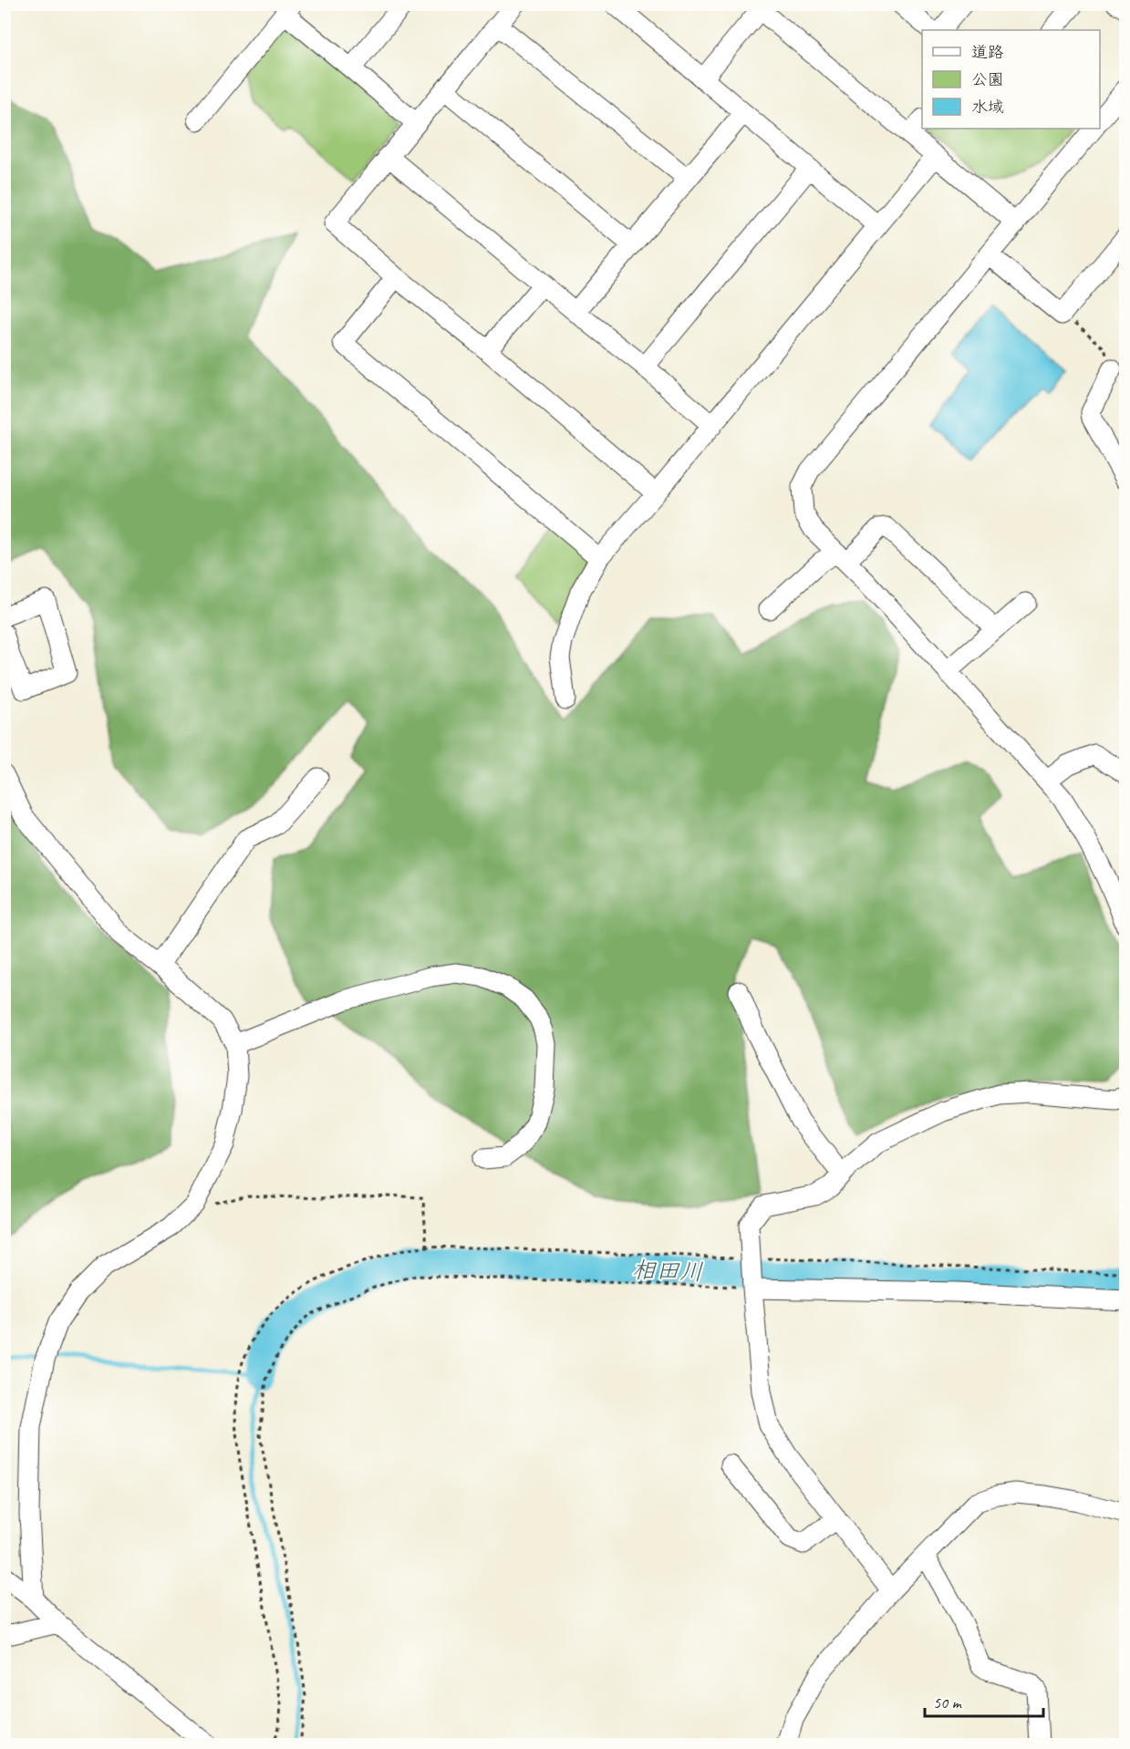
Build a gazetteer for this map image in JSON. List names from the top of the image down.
{
  "water": ["相田川"],
  "legend": ["道路", "公園", "水域"],
  "scale_bar": "50 m"
}
